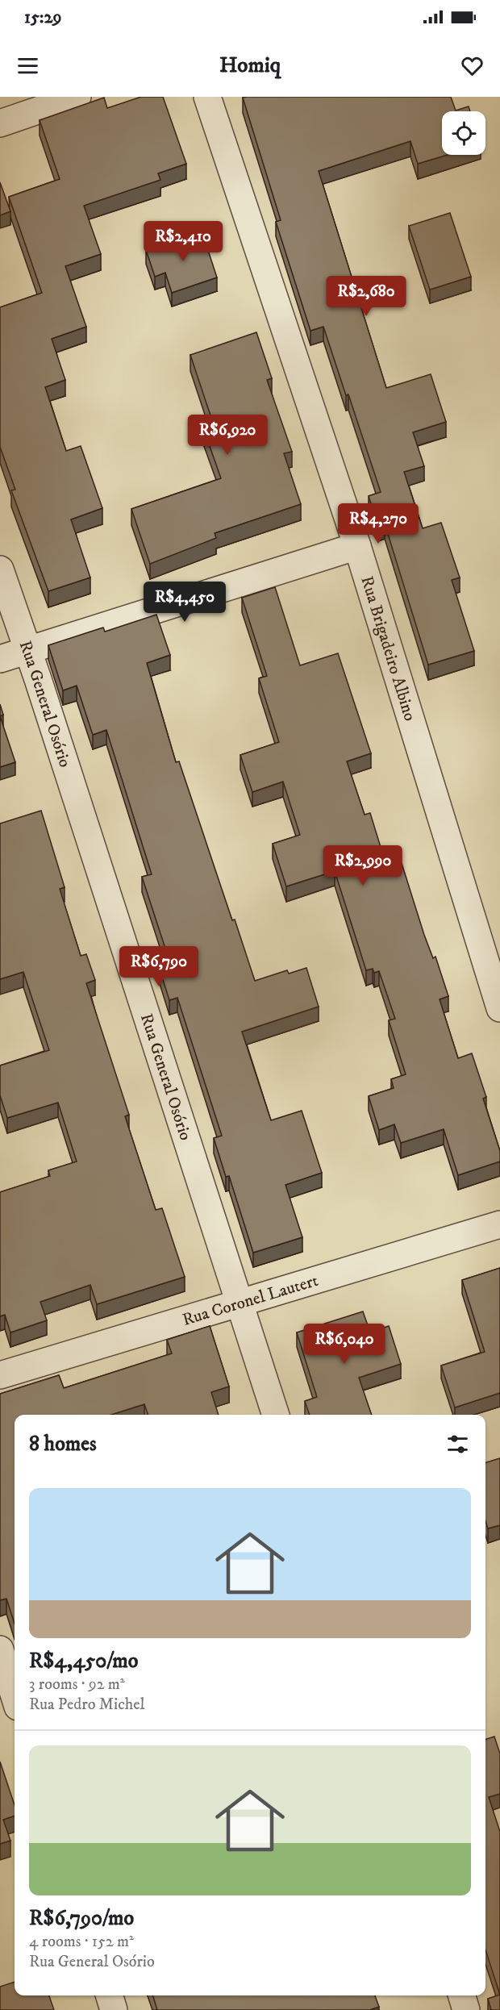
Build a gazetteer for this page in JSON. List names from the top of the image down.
{
  "streets": {
    "street": ["Rua Brigadeiro Albino", "Rua General Osório", "Rua Coronel Lautert"]
  },
  "crossings": [
    ["Rua General Osório", "Rua Coronel Lautert"]
  ],
  "page": {
    "status": "15:29",
    "header": "Homiq",
    "price": [
      "R$2,410",
      "R$2,680",
      "R$6,920",
      "R$4,270",
      "R$4,450",
      "R$2,990",
      "R$6,790",
      "R$6,040"
    ],
    "heading": "8 homes",
    "list": [
      {
        "name": "R$4,450/mo",
        "note": "3 rooms · 92 m² · Rua Pedro Michel"
      },
      {
        "name": "R$6,790/mo",
        "note": "4 rooms · 152 m² · Rua General Osório"
      }
    ]
  }
}
